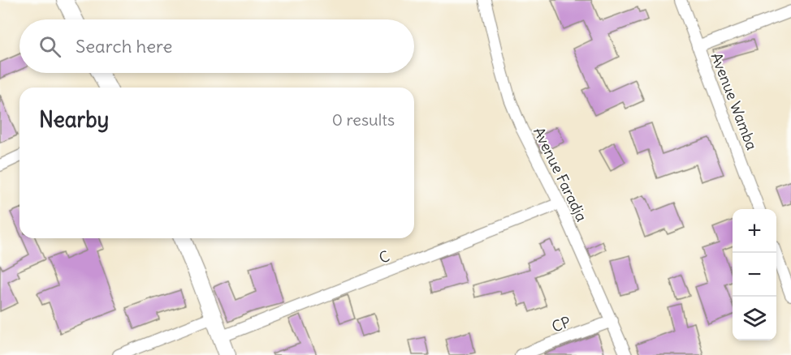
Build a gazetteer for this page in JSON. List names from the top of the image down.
{
  "streets": {
    "street": [
      "Avenue Wamba",
      "Avenue Faradja",
      "C",
      "CP"
    ]
  },
  "crossings": [
    ["Avenue Faradja", "C"],
    ["Avenue Faradja", "CP"]
  ],
  "page": {
    "search": "Search here",
    "heading": ["Nearby", "0 results"],
    "map_buttons": ["+", "−"]
  }
}
